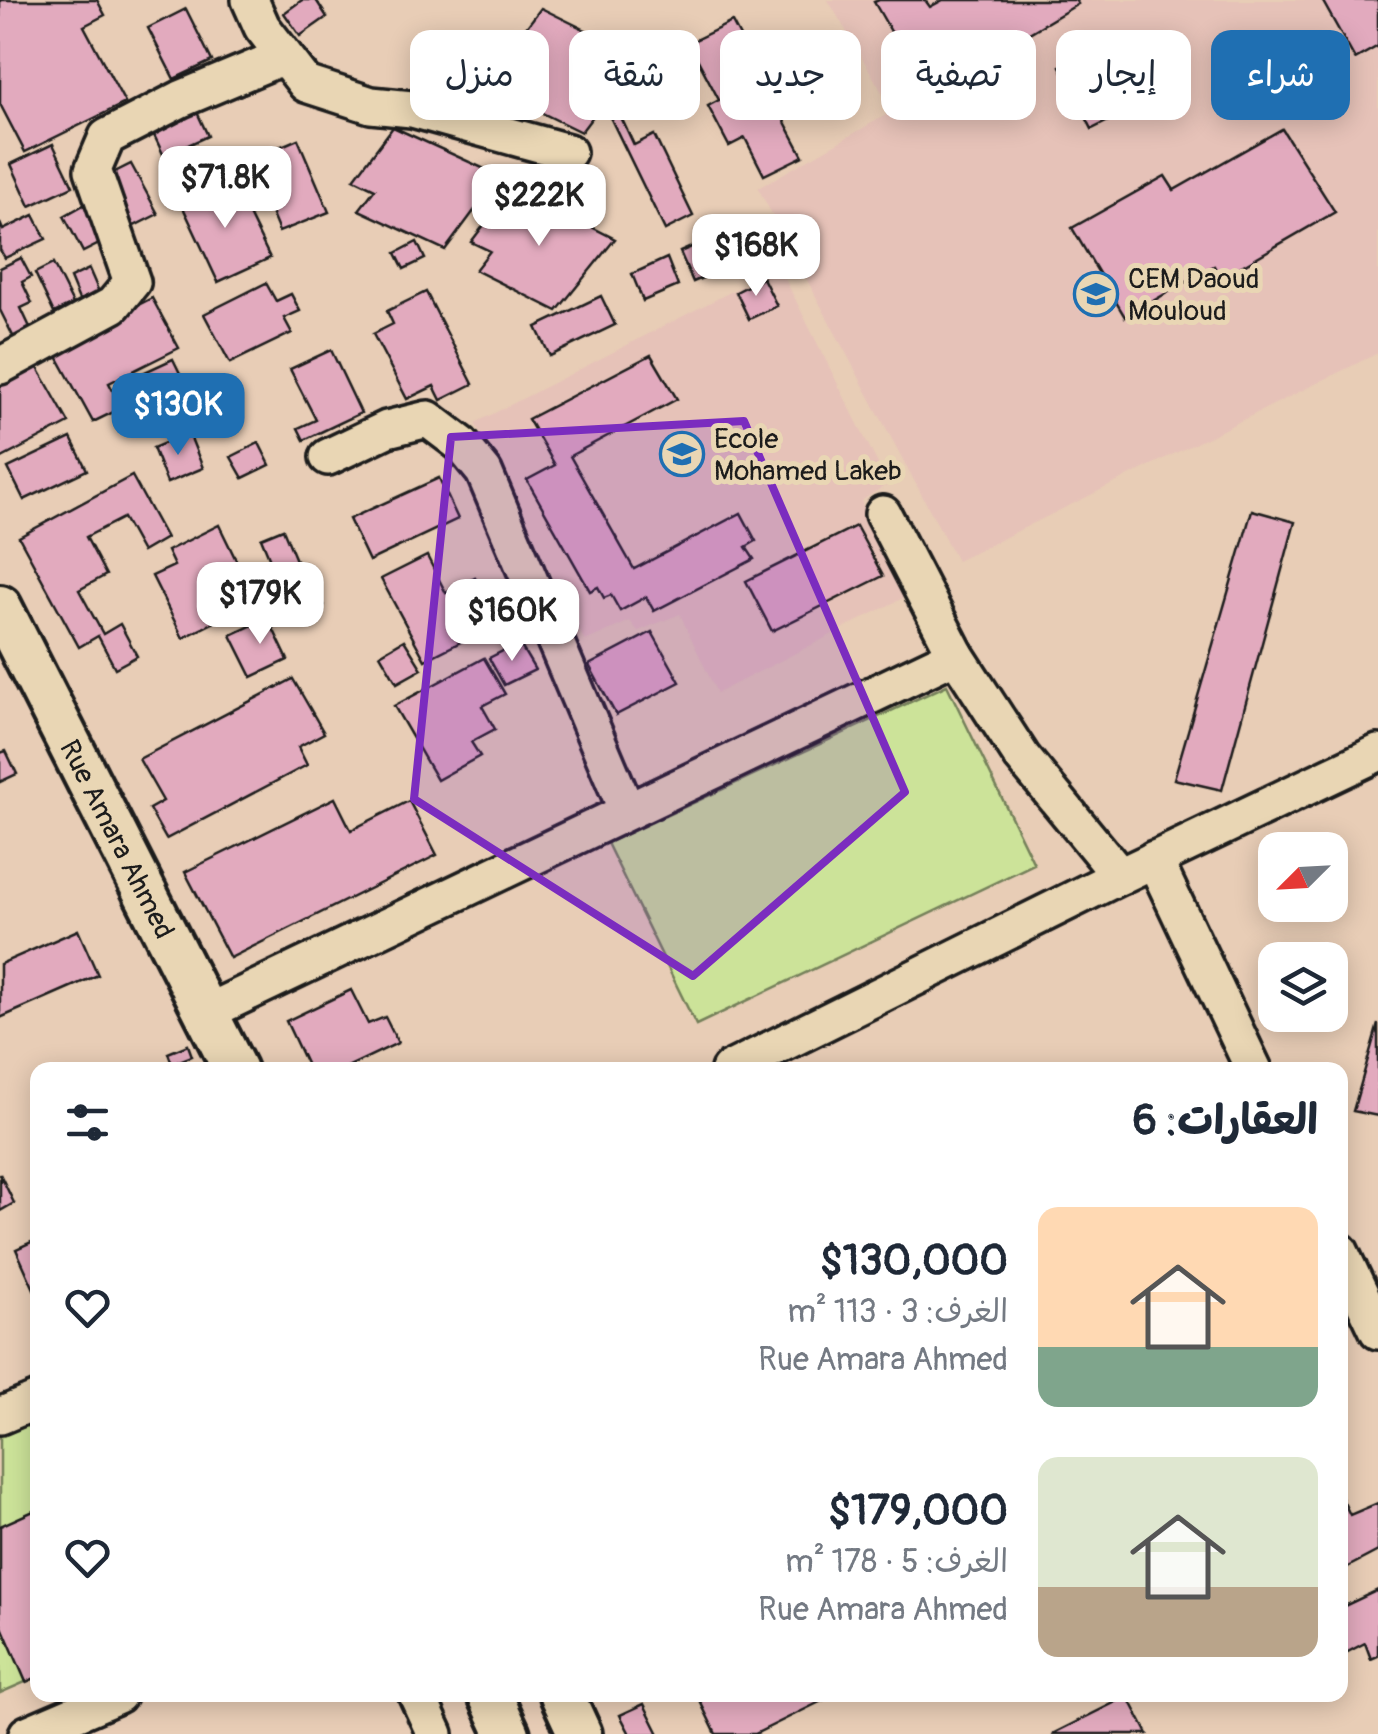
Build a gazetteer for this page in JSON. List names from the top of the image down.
{
  "streets": {
    "street": ["Rue Amara Ahmed"]
  },
  "places": {
    "school or university": ["CEM Daoud Mouloud", "Ecole Mohamed Lakeb"]
  },
  "north": "bottom left",
  "page": {
    "chip": [
      "شراء",
      "إيجار",
      "تصفية",
      "جديد",
      "شقة",
      "منزل"
    ],
    "price": [
      "$71.8K",
      "$222K",
      "$168K",
      "$130K",
      "$179K",
      "$160K"
    ],
    "heading": "العقارات: 6",
    "list": [
      {
        "name": "$130,000",
        "note": "الغرف: 3 · 113 m² · Rue Amara Ahmed"
      },
      {
        "name": "$179,000",
        "note": "الغرف: 5 · 178 m² · Rue Amara Ahmed"
      }
    ]
  }
}
